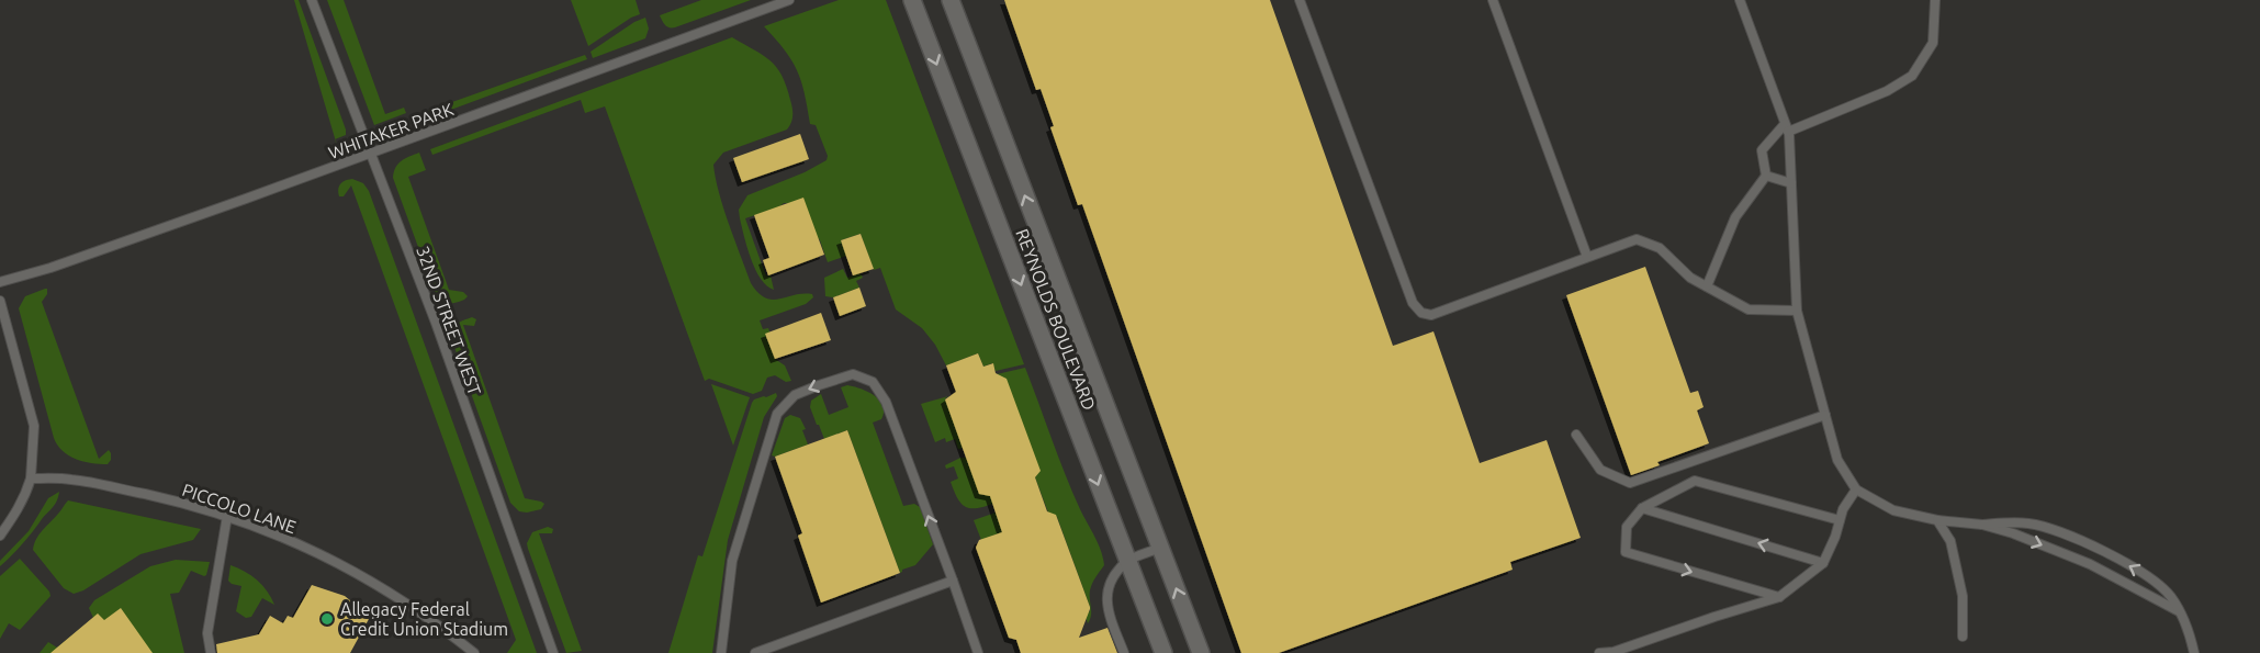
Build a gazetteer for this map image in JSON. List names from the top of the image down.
{
  "streets": {
    "main road": ["REYNOLDS BOULEVARD"],
    "lane": ["WHITAKER PARK", "32ND STREET WEST", "PICCOLO LANE"]
  },
  "crossings": [
    ["WHITAKER PARK", "32ND STREET WEST"]
  ],
  "places": ["Allegacy Federal Credit Union Stadium"]
}
